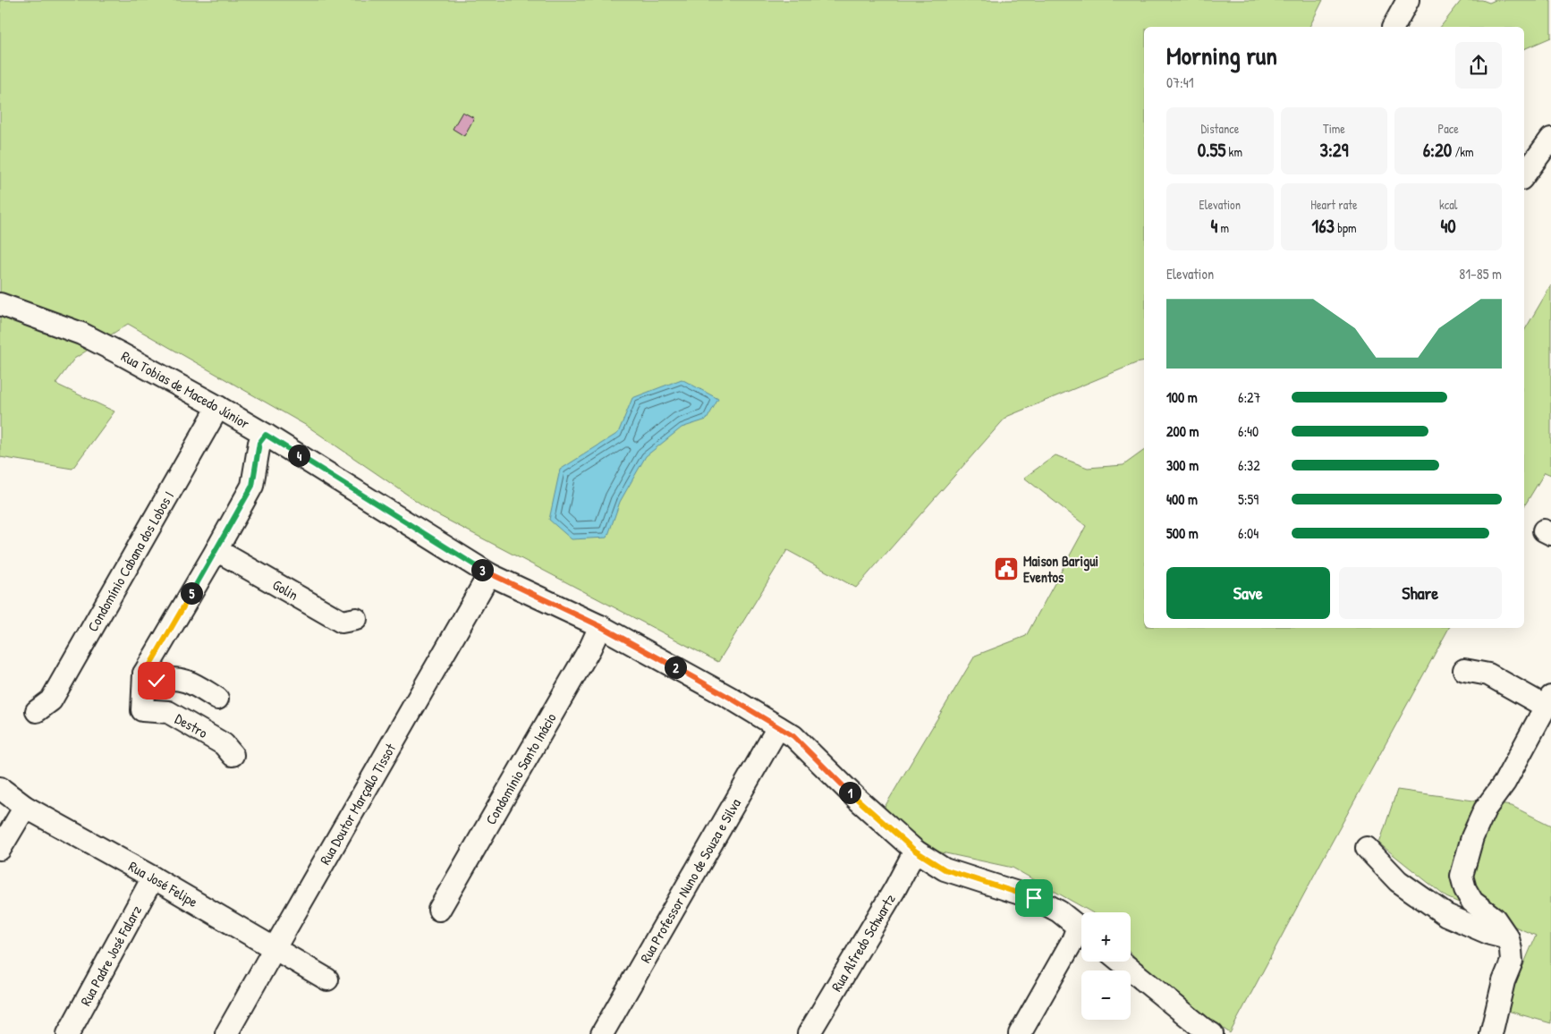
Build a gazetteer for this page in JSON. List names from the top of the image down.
{
  "streets": {
    "street": [
      "Rua Tobias de Macedo Júnior",
      "Condomínio Cabana dos Lobos I",
      "Golin",
      "Destro",
      "Condomínio Santo Inácio",
      "Rua Doutor Marçallo Tissot",
      "Rua Professor Nuno de Souza e Silva",
      "Rua José Felipe",
      "Rua Alfredo Schwartz",
      "Rua Padre José Falarz"
    ]
  },
  "crossings": [
    ["Rua Tobias de Macedo Júnior", "Condomínio Cabana dos Lobos I"],
    ["Rua Tobias de Macedo Júnior", "Condomínio Santo Inácio"],
    ["Rua Tobias de Macedo Júnior", "Rua Doutor Marçallo Tissot"],
    ["Rua Tobias de Macedo Júnior", "Rua Professor Nuno de Souza e Silva"],
    ["Rua Tobias de Macedo Júnior", "Rua Alfredo Schwartz"],
    ["Rua Doutor Marçallo Tissot", "Rua José Felipe"],
    ["Rua José Felipe", "Rua Padre José Falarz"]
  ],
  "places": {
    "public building": ["Maison Barigui Eventos"]
  },
  "page": {
    "heading": ["Morning run", "07:41"],
    "stats": [
      ["Distance", "0.55 km"],
      ["Time", "3:29"],
      ["Pace", "6:20 /km"],
      ["Elevation", "4 m"],
      ["Heart rate", "163 bpm"],
      ["kcal", "40"]
    ],
    "chart": ["Elevation", "81–85 m"],
    "list": [
      {
        "name": "100 m",
        "note": "6:27"
      },
      {
        "name": "200 m",
        "note": "6:40"
      },
      {
        "name": "300 m",
        "note": "6:32"
      },
      {
        "name": "400 m",
        "note": "5:59"
      },
      {
        "name": "500 m",
        "note": "6:04"
      }
    ],
    "pins": [
      "4",
      "3",
      "5",
      "2",
      "1"
    ],
    "buttons": ["Save", "Share"],
    "map_buttons": ["+", "−"]
  }
}
